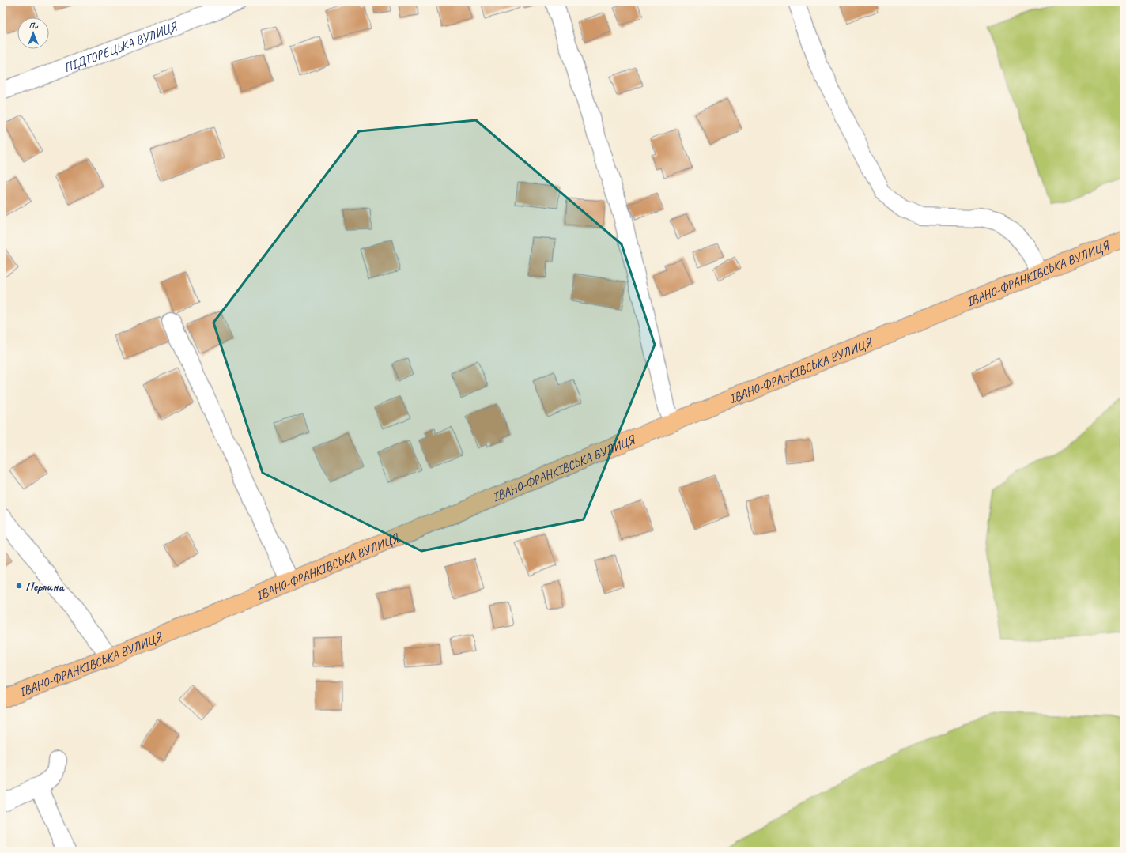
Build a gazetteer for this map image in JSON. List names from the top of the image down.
{
  "streets": {
    "main road": ["ІВАНО-ФРАНКІВСЬКА ВУЛИЦЯ"],
    "street": ["ПІДГОРЕЦЬКА ВУЛИЦЯ"]
  },
  "places": ["Перлина"],
  "north": "top"
}
